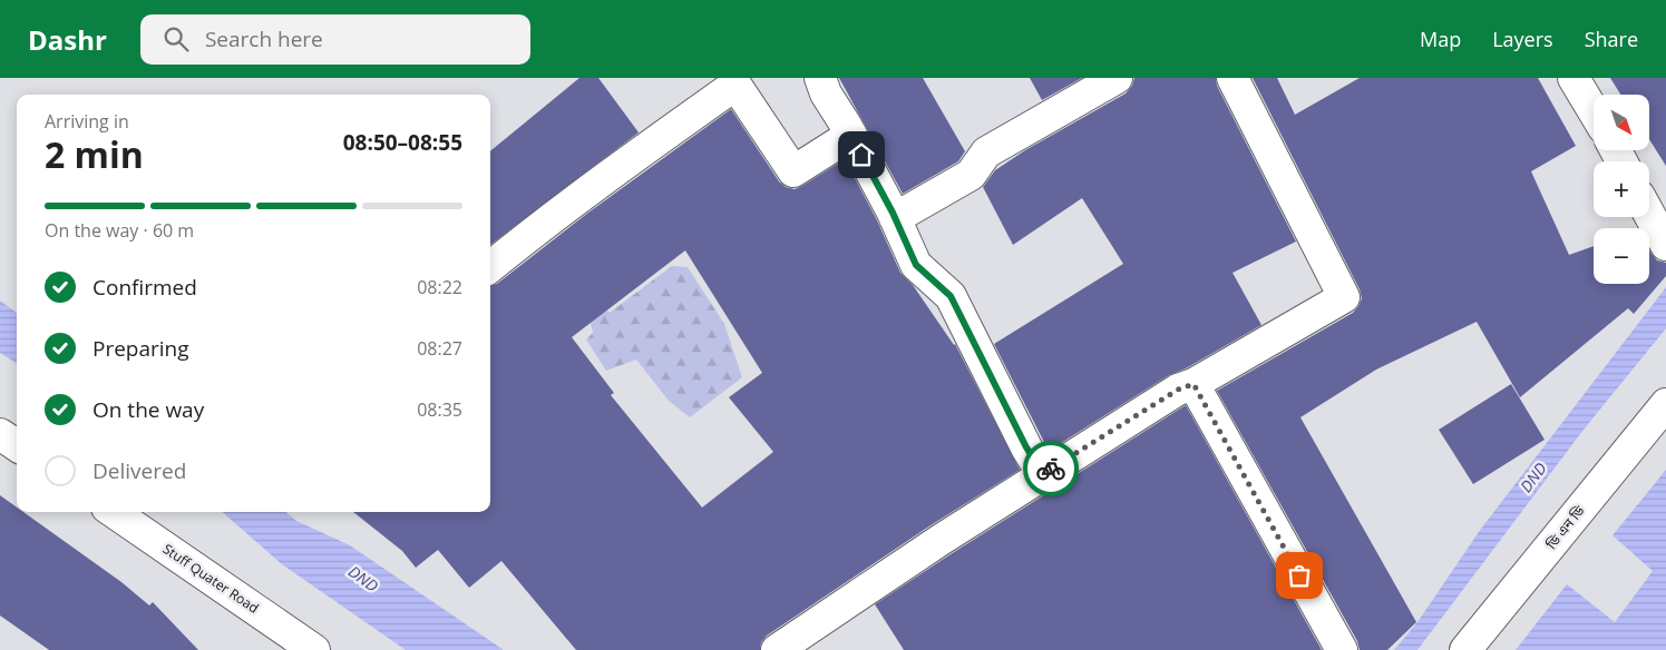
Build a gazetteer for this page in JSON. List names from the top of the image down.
{
  "streets": {
    "street": ["ডি এন ডি", "Stuff Quater Road"]
  },
  "water": ["DND"],
  "north": "bottom right",
  "page": {
    "header": "Dashr",
    "search": "Search here",
    "nav": ["Map", "Layers", "Share"],
    "map_buttons": ["+", "−"],
    "heading": ["2 min", "Arriving in", "08:50–08:55"],
    "bar": "On the way · 60 m",
    "list": [
      ["Confirmed", "08:22"],
      ["Preparing", "08:27"],
      ["On the way", "08:35"],
      "Delivered"
    ]
  }
}
